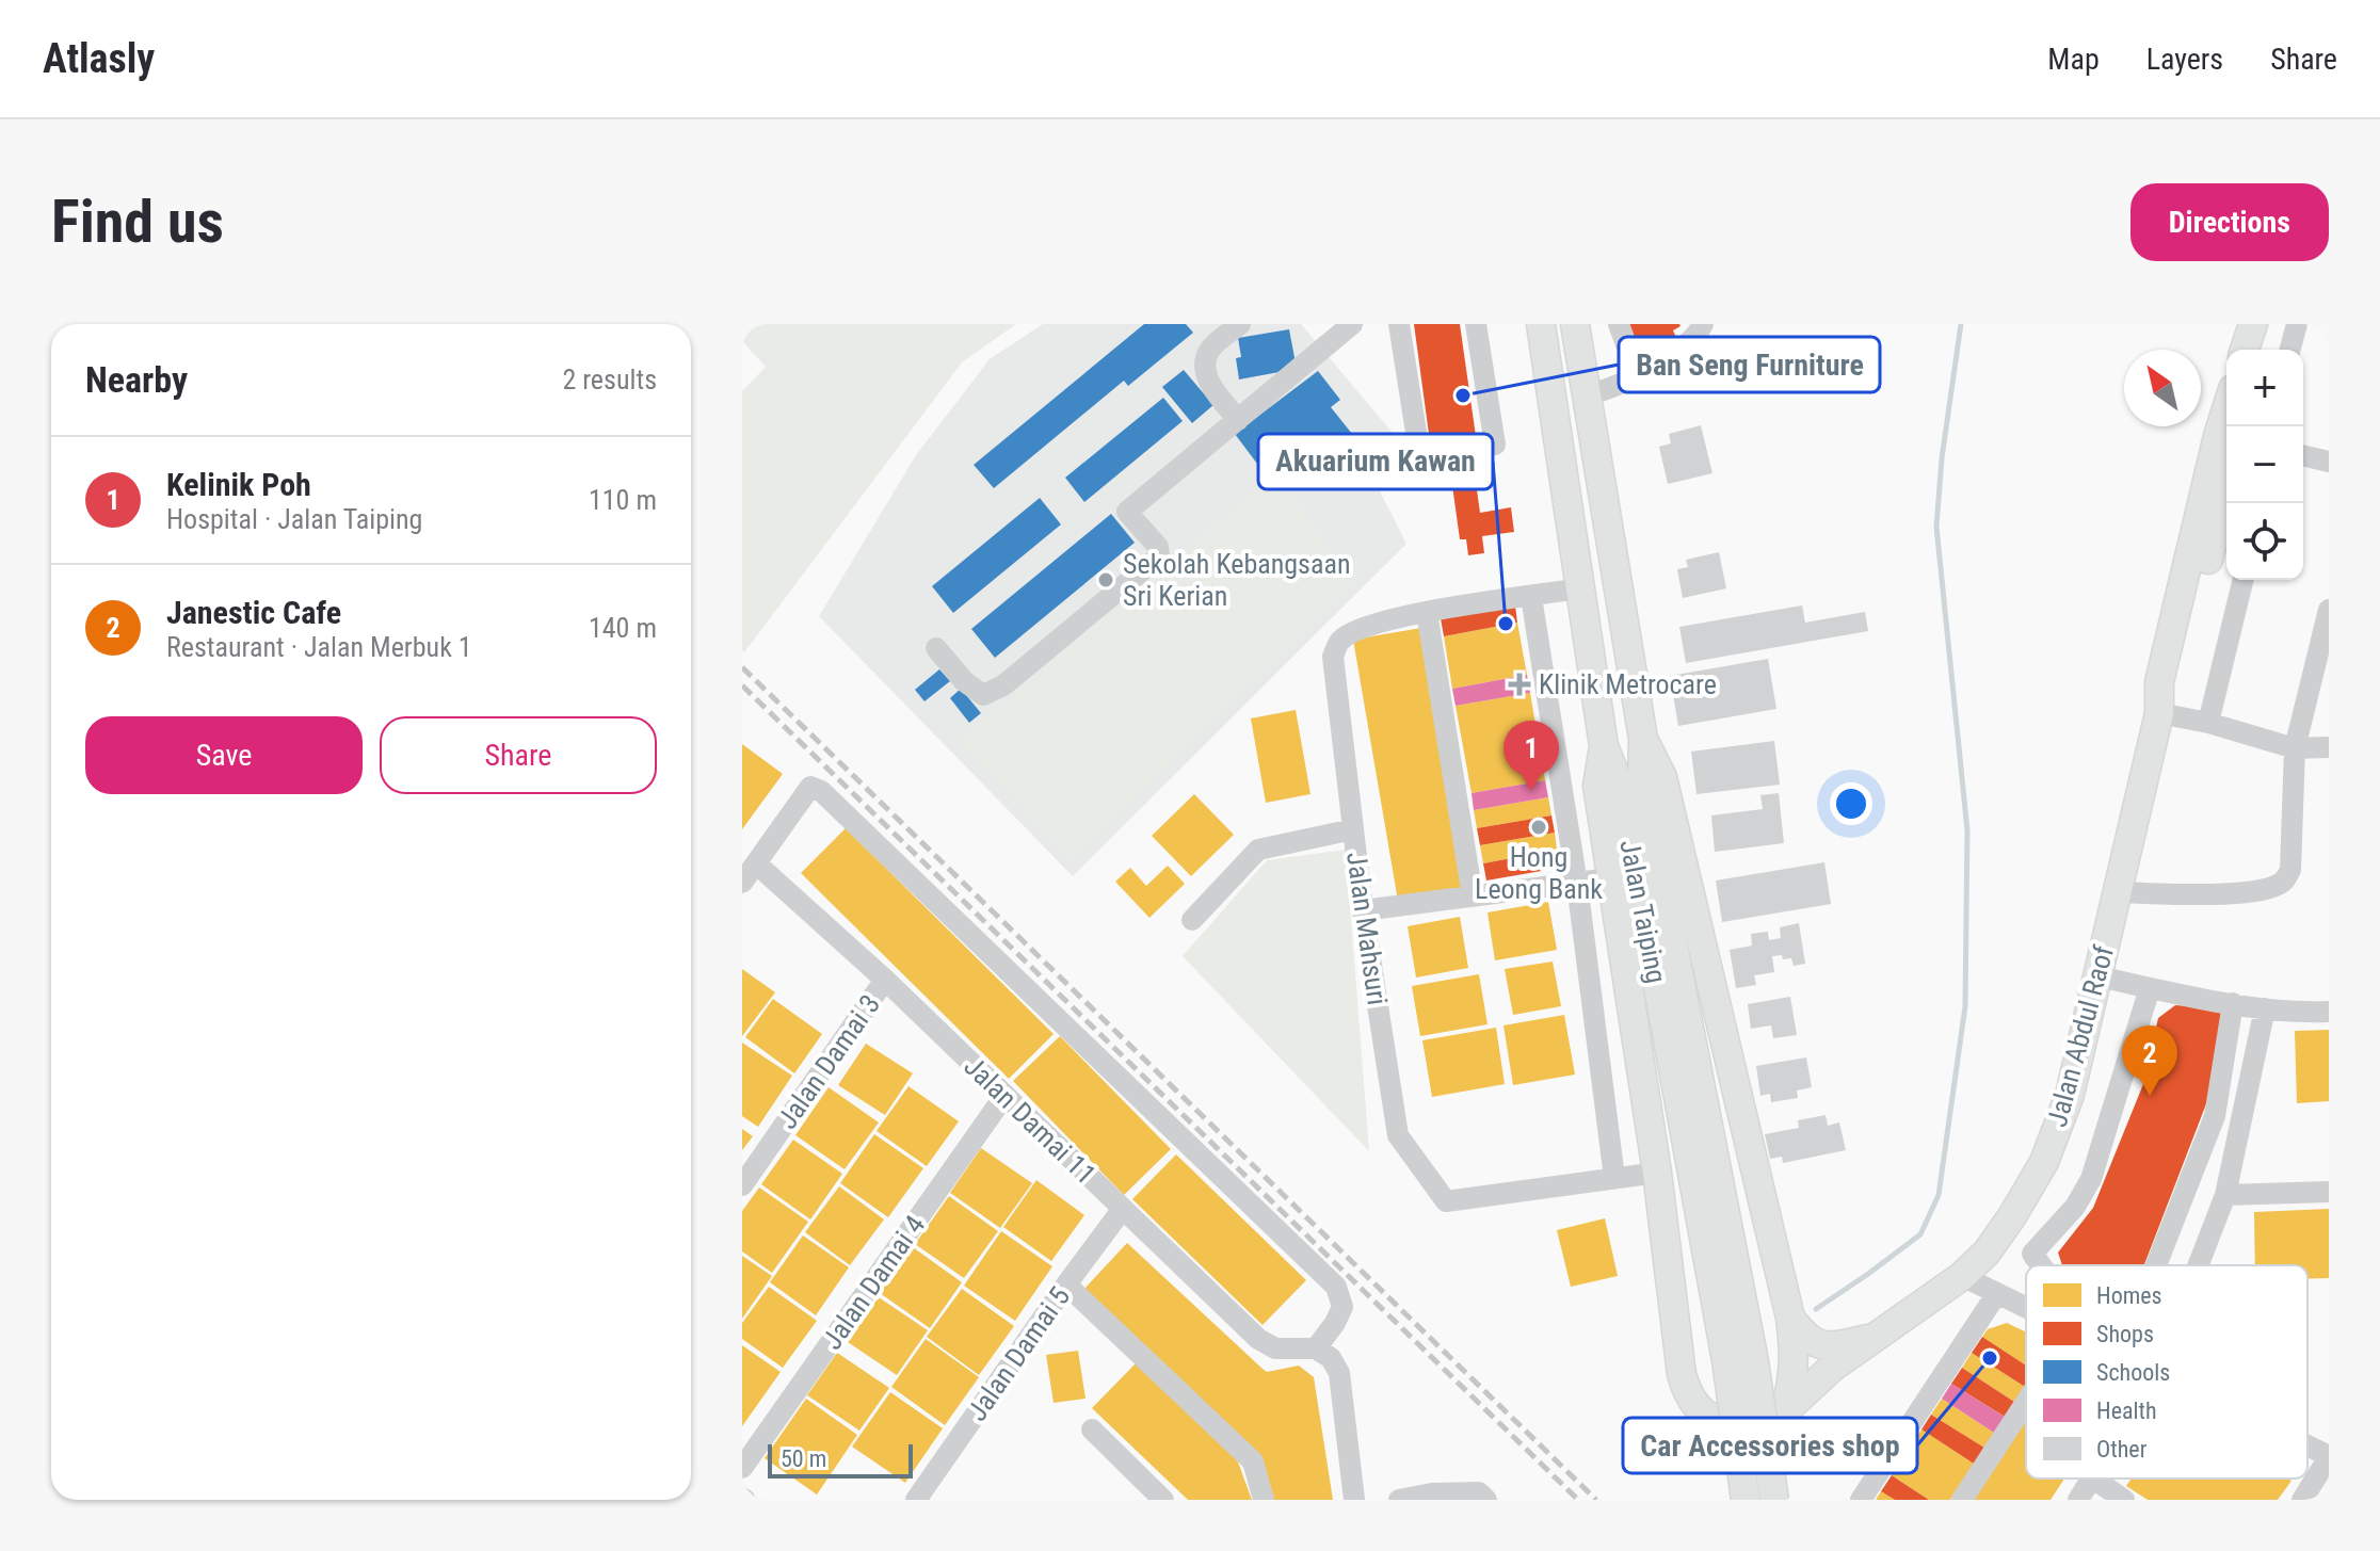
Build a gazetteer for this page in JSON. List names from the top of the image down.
{
  "streets": {
    "main road": ["Jalan Taiping", "Jalan Abdul Raof"],
    "street": [
      "Jalan Mahsuri",
      "Jalan Damai 3",
      "Jalan Damai 11",
      "Jalan Damai 4",
      "Jalan Damai 5"
    ]
  },
  "crossings": [
    ["Jalan Damai 3", "Jalan Damai 11"],
    ["Jalan Damai 11", "Jalan Damai 4"],
    ["Jalan Damai 11", "Jalan Damai 5"]
  ],
  "places": {
    "other": [
      "Ban Seng Furniture",
      "Sekolah Kebangsaan Sri Kerian",
      "Akuarium Kawan",
      "Hong Leong Bank",
      "Car Accessories shop"
    ],
    "health": ["Klinik Metrocare"]
  },
  "legend": [
    "Homes",
    "Shops",
    "Schools",
    "Health",
    "Other"
  ],
  "scale_bar": "50 m",
  "north": "top left",
  "page": {
    "header": "Atlasly",
    "nav": ["Map", "Layers", "Share"],
    "buttons": [
      "Directions",
      ["Save", "Share"]
    ],
    "title": "Find us",
    "heading": ["Nearby", "2 results"],
    "map_buttons": ["+", "−"],
    "list": [
      {
        "mark": "1",
        "name": "Kelinik Poh",
        "note": "Hospital · Jalan Taiping",
        "value": "110 m"
      },
      {
        "mark": "2",
        "name": "Janestic Cafe",
        "note": "Restaurant · Jalan Merbuk 1",
        "value": "140 m"
      }
    ],
    "pins": ["1", "2"],
    "scale": "50 m"
  }
}
